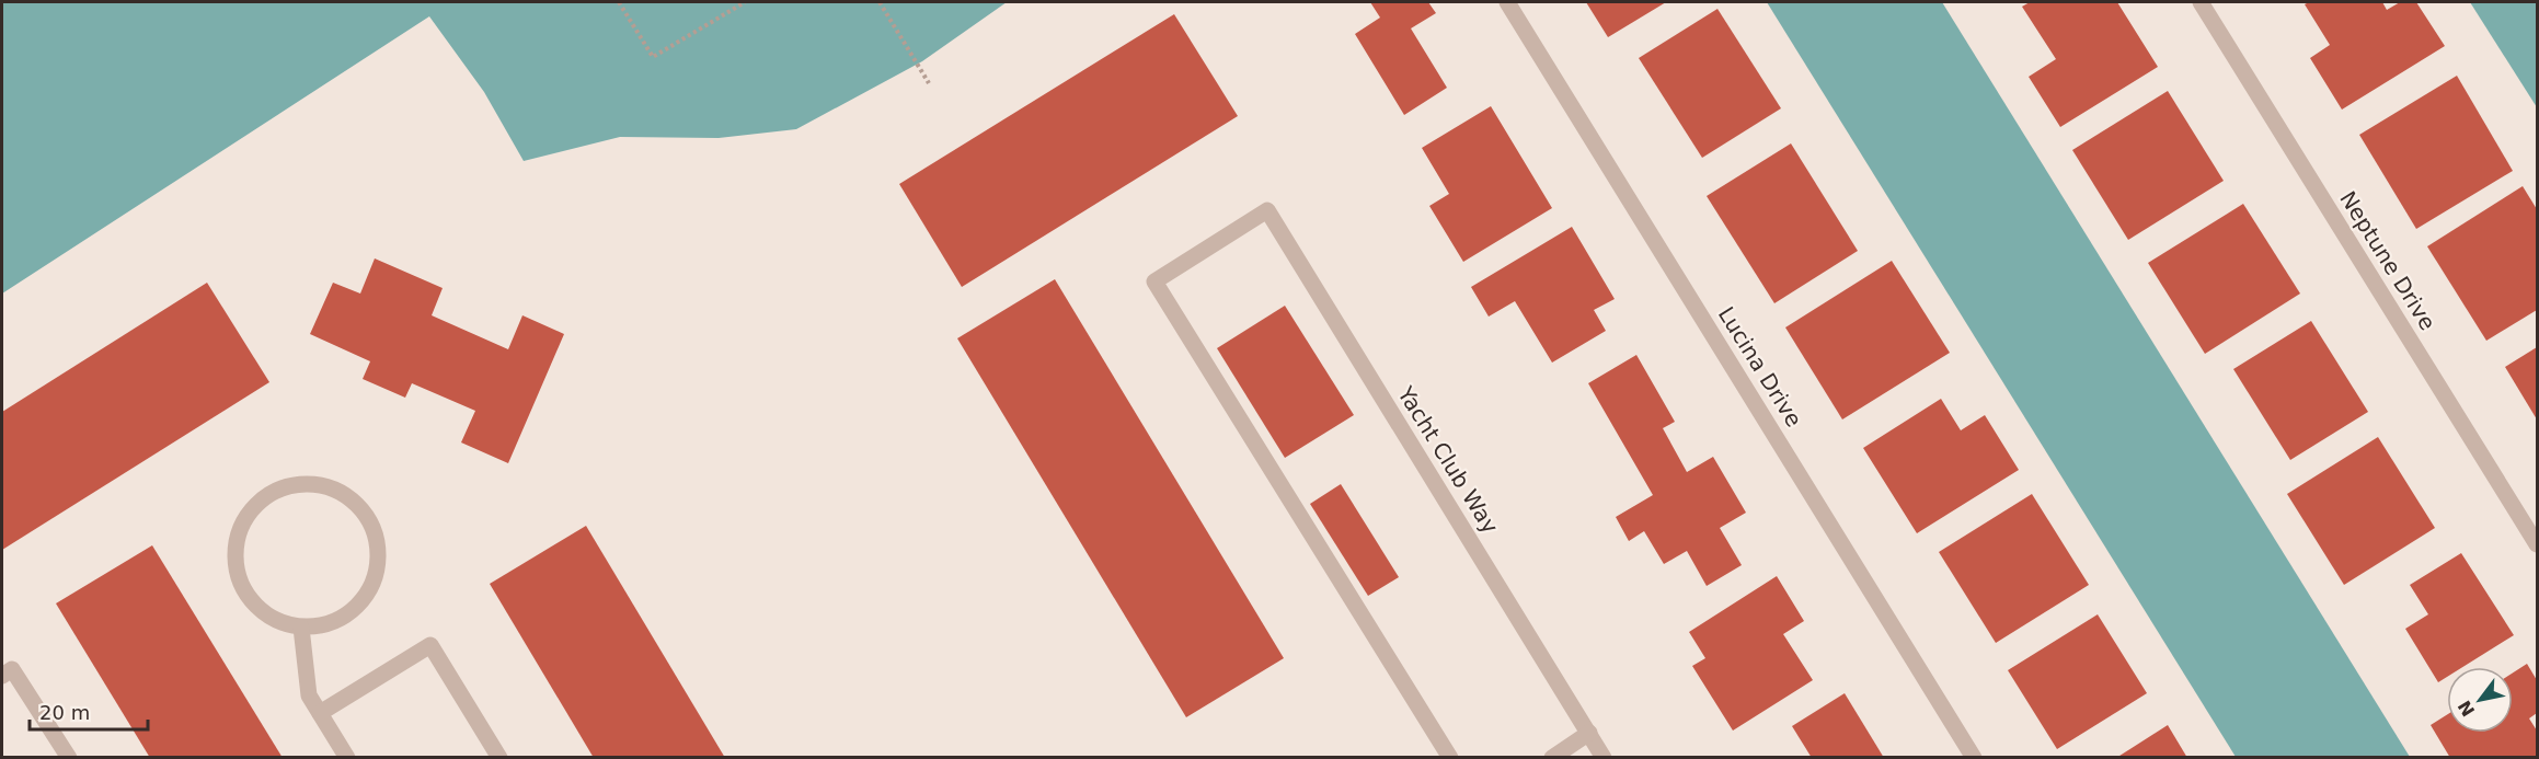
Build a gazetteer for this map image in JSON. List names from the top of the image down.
{
  "streets": {
    "street": ["Neptune Drive", "Lucina Drive", "Yacht Club Way"]
  },
  "scale_bar": "20 m",
  "north": "bottom left"
}
